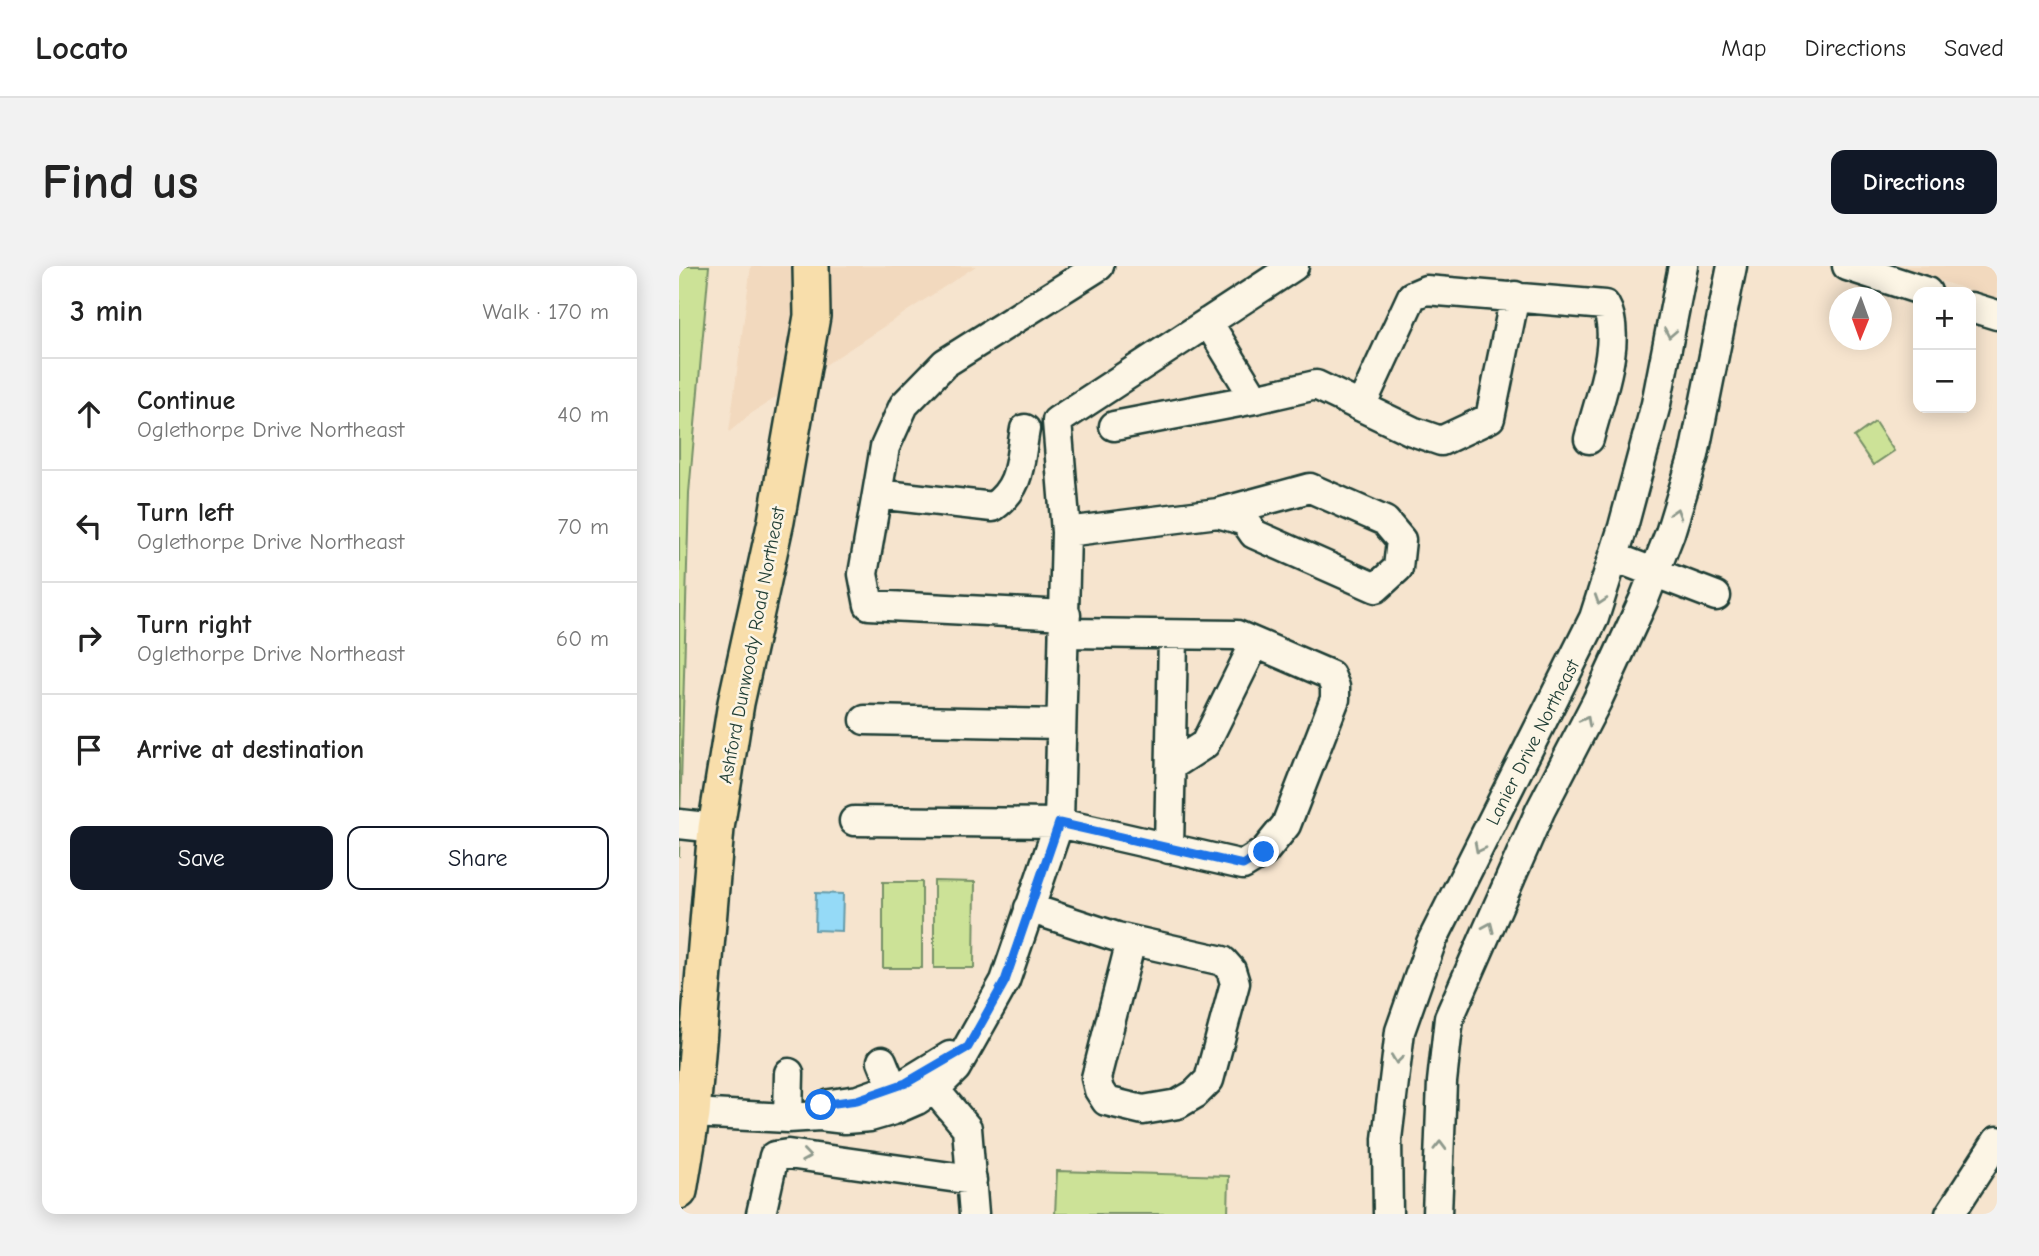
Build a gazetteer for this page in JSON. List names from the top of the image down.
{
  "streets": {
    "main road": ["Ashford Dunwoody Road Northeast"],
    "street": ["Lanier Drive Northeast"]
  },
  "north": "bottom",
  "page": {
    "header": "Locato",
    "nav": ["Map", "Directions", "Saved"],
    "buttons": [
      "Directions",
      ["Save", "Share"]
    ],
    "title": "Find us",
    "heading": ["3 min", "Walk · 170 m"],
    "map_buttons": ["+", "−"],
    "list": [
      ["Continue", "Oglethorpe Drive Northeast", "40 m"],
      ["Turn left", "Oglethorpe Drive Northeast", "70 m"],
      ["Turn right", "Oglethorpe Drive Northeast", "60 m"],
      "Arrive at destination"
    ]
  }
}
